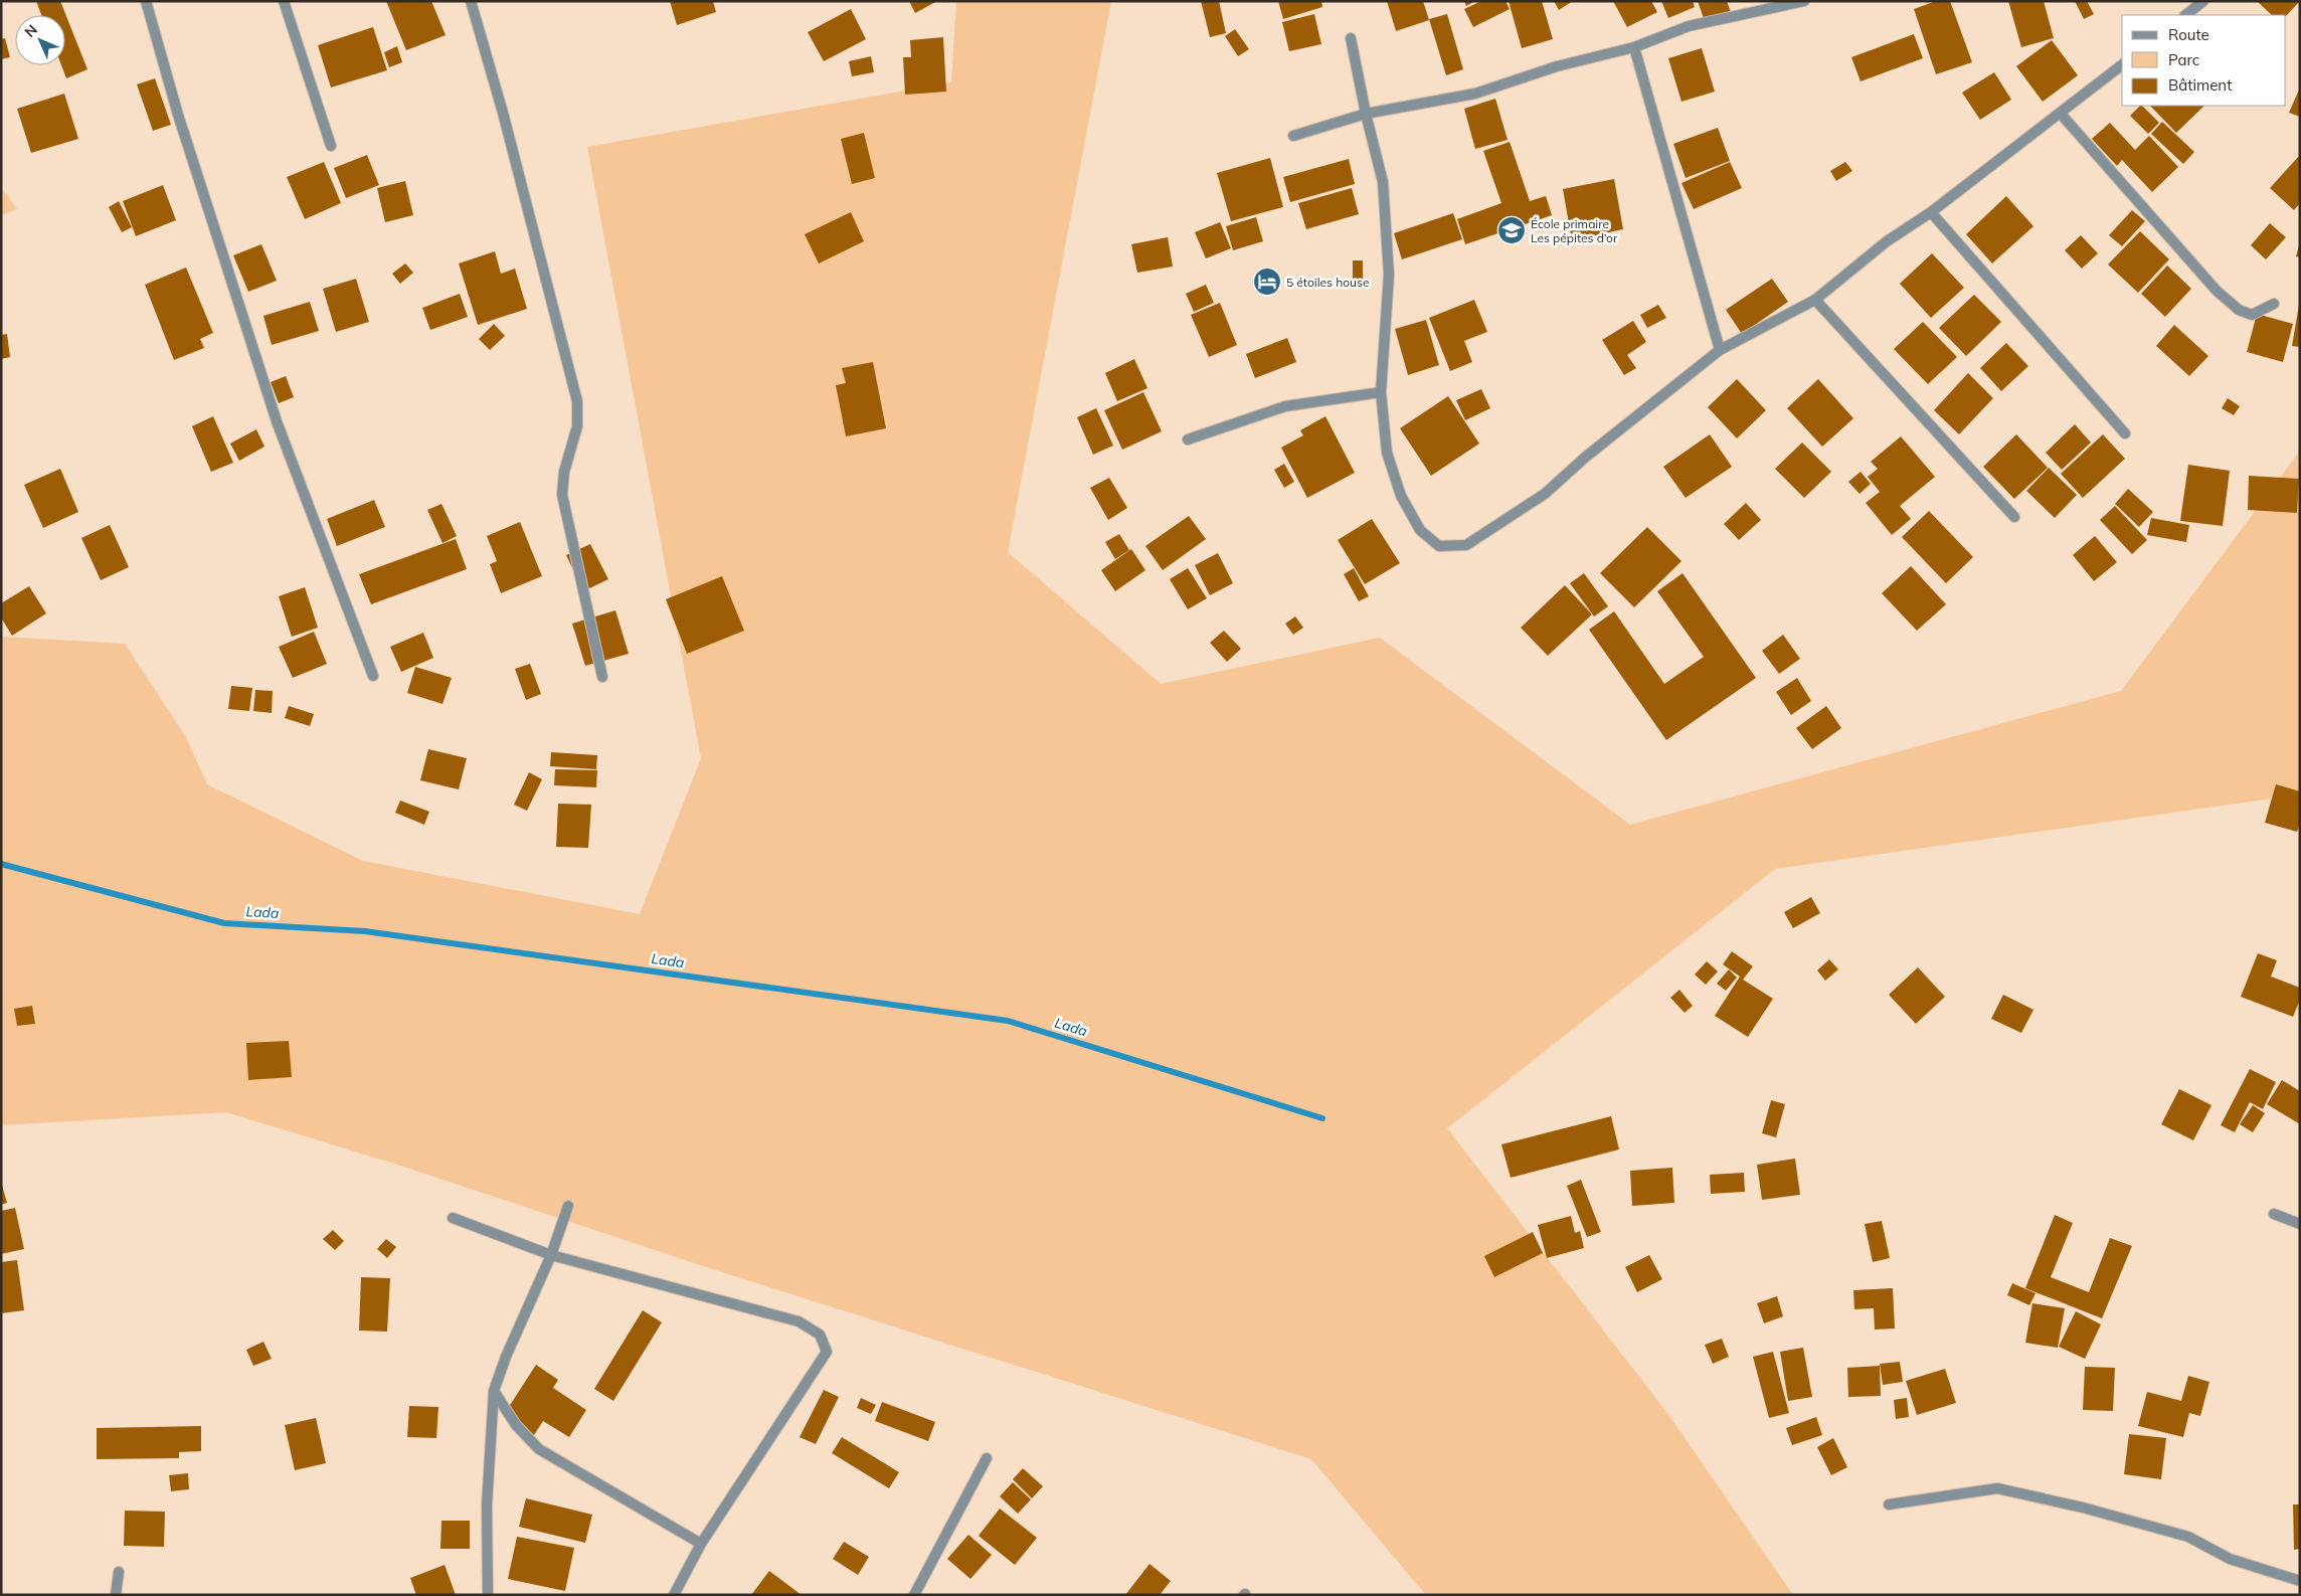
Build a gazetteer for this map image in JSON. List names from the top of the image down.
{
  "water": ["Lada"],
  "places": {
    "school or university": ["École primaire Les pépites d’or"],
    "hotel": ["5 étoiles house"]
  },
  "legend": ["Route", "Parc", "Bâtiment"],
  "north": "top left"
}
